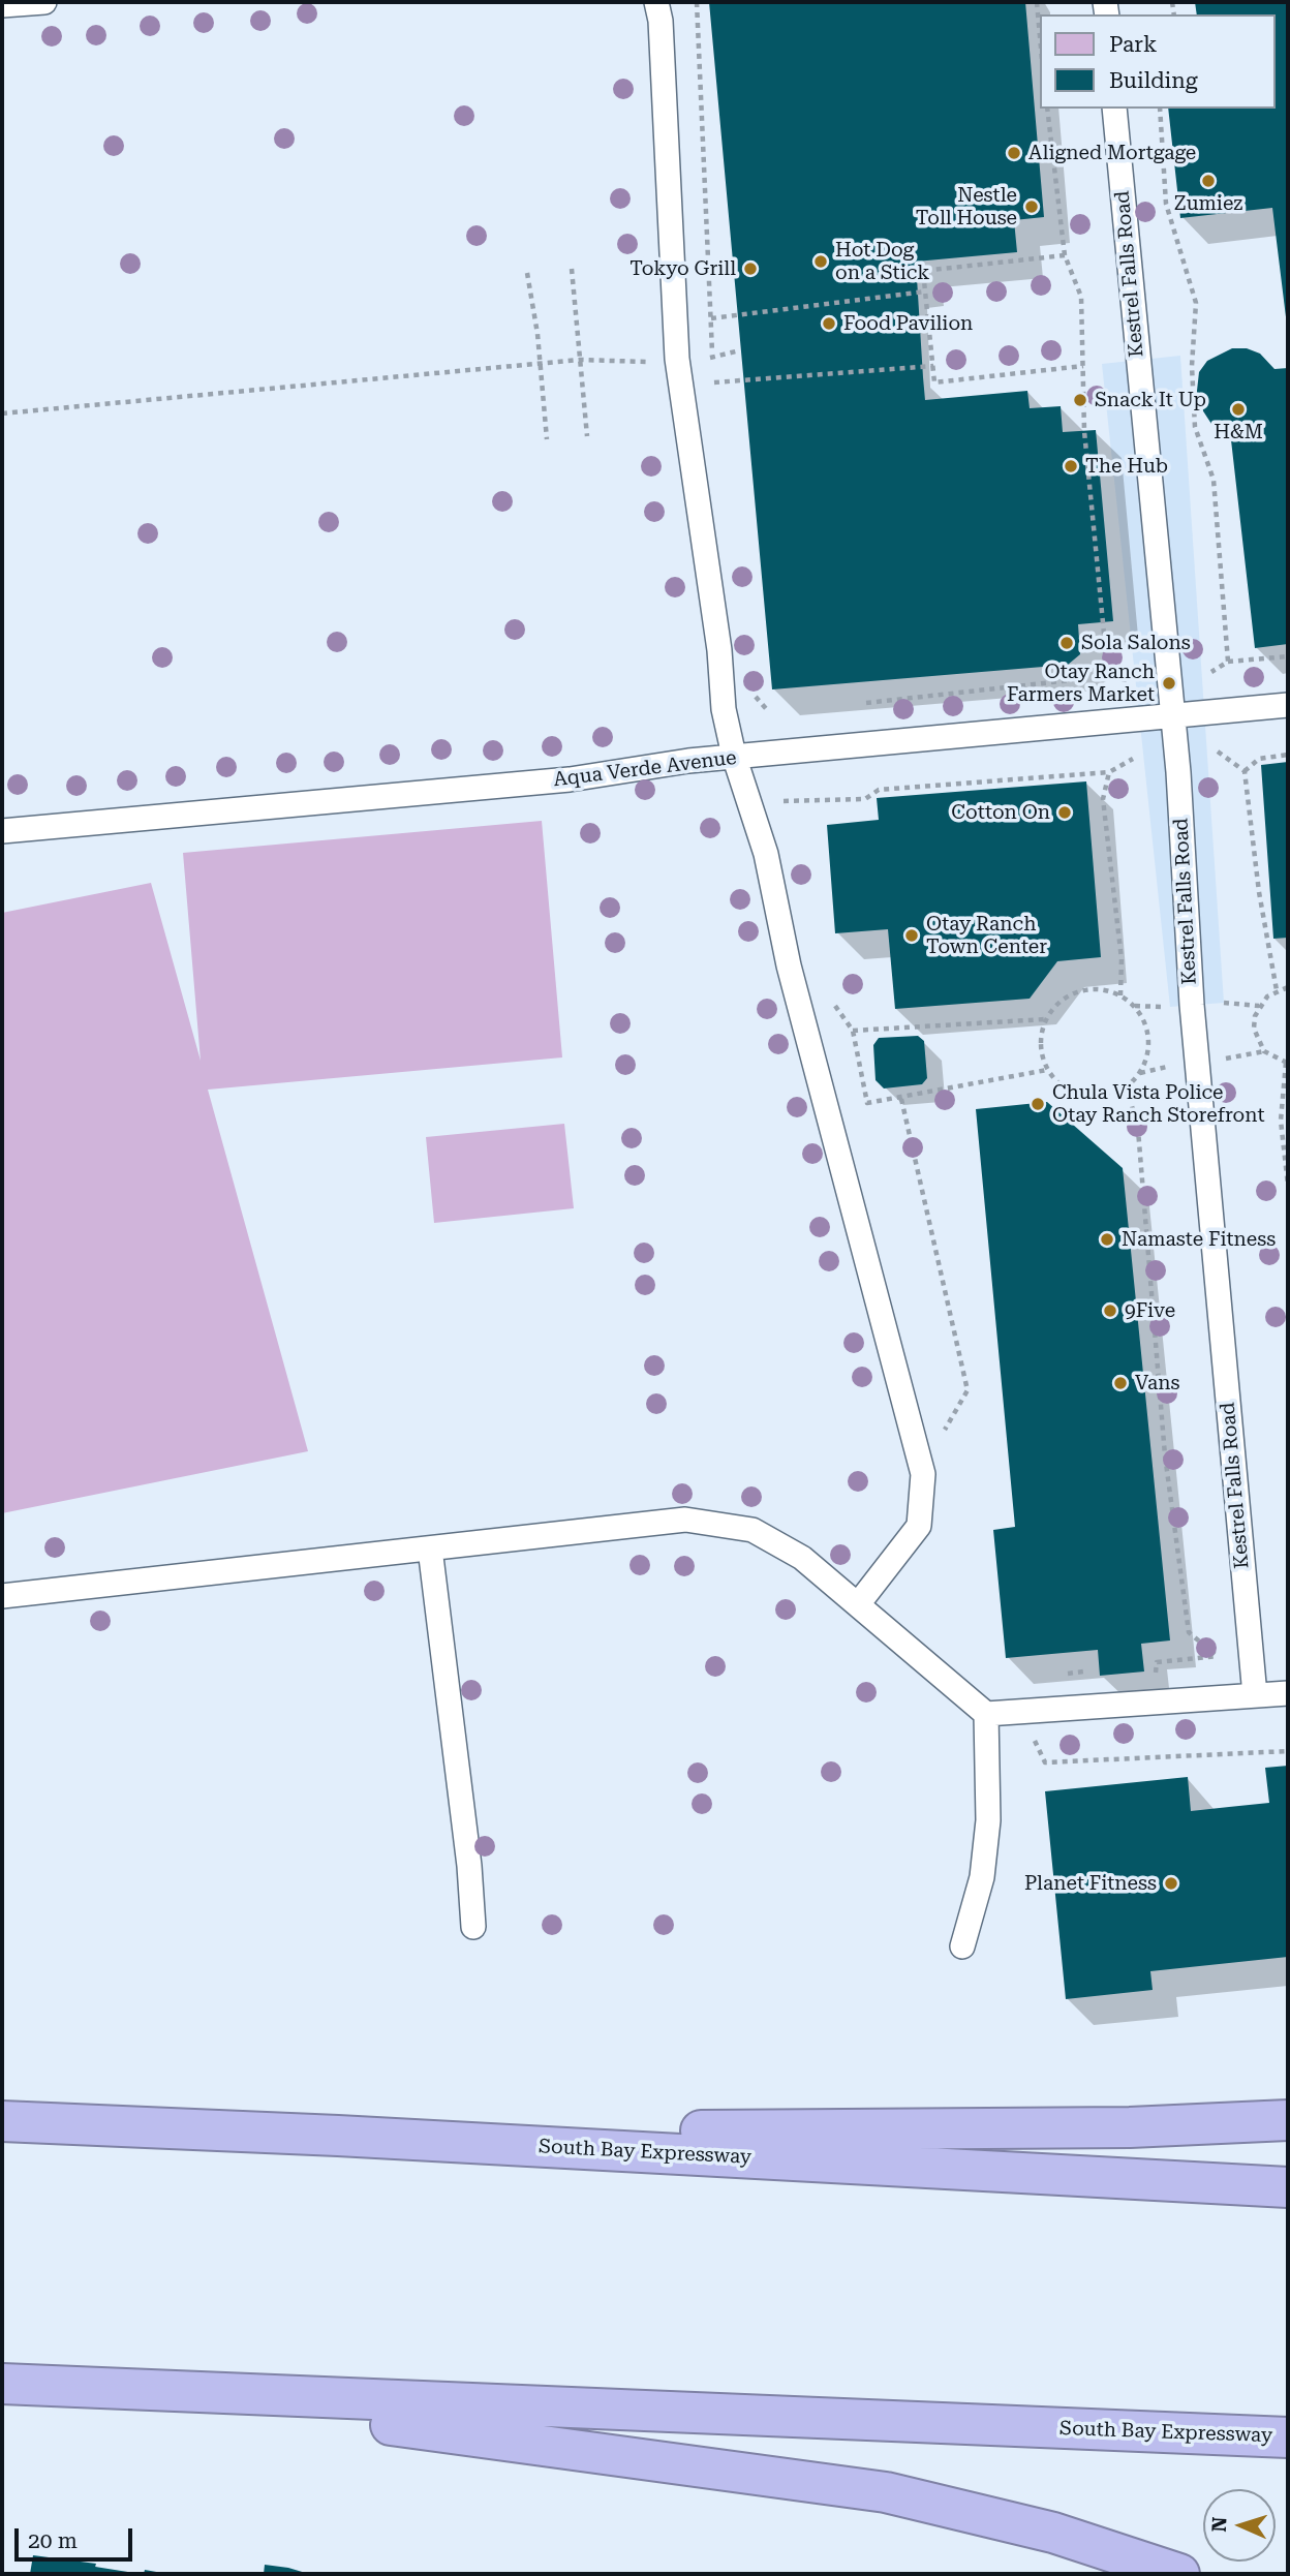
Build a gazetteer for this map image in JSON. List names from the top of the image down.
{
  "streets": {
    "highway": ["South Bay Expressway"],
    "lane": ["Kestrel Falls Road", "Aqua Verde Avenue"]
  },
  "crossings": [
    ["Kestrel Falls Road", "Aqua Verde Avenue"]
  ],
  "places": [
    "Aligned Mortgage",
    "Zumiez",
    "Nestle Toll House",
    "Hot Dog on a Stick",
    "Tokyo Grill",
    "Food Pavilion",
    "Snack It Up",
    "H&M",
    "The Hub",
    "Sola Salons",
    "Otay Ranch Farmers Market",
    "Cotton On",
    "Otay Ranch Town Center",
    "Chula Vista Police Otay Ranch Storefront",
    "Namaste Fitness",
    "9Five",
    "Vans",
    "Planet Fitness"
  ],
  "legend": ["Park", "Building"],
  "scale_bar": "20 m",
  "north": "left"
}
